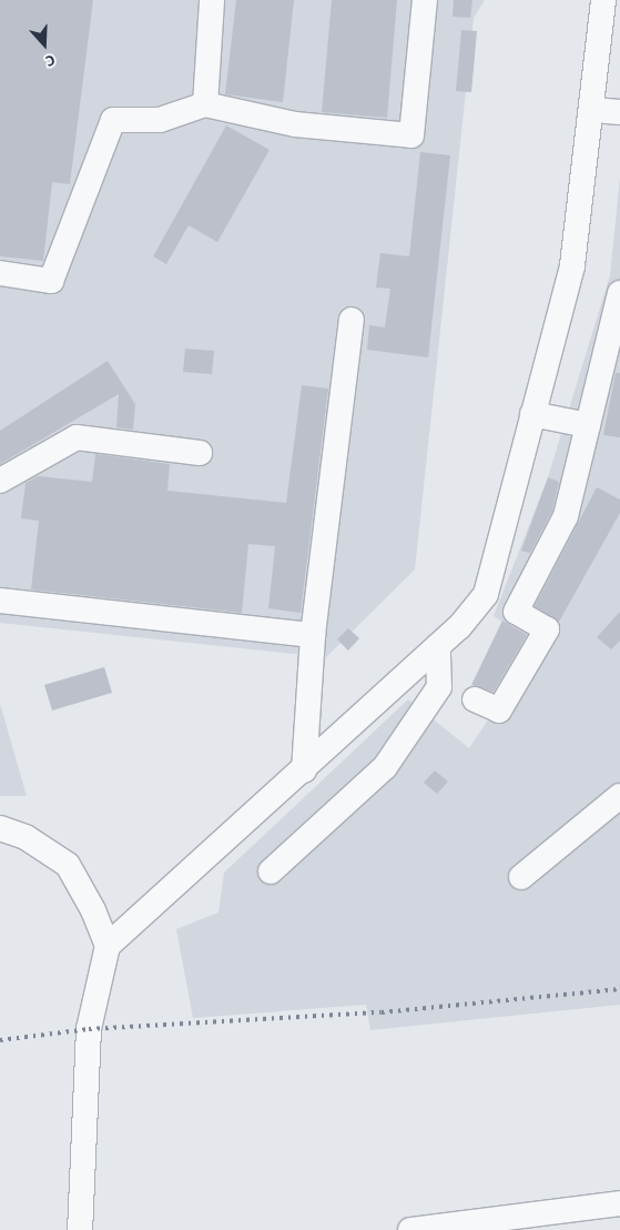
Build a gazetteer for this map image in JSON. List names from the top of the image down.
{
  "north": "bottom"
}
